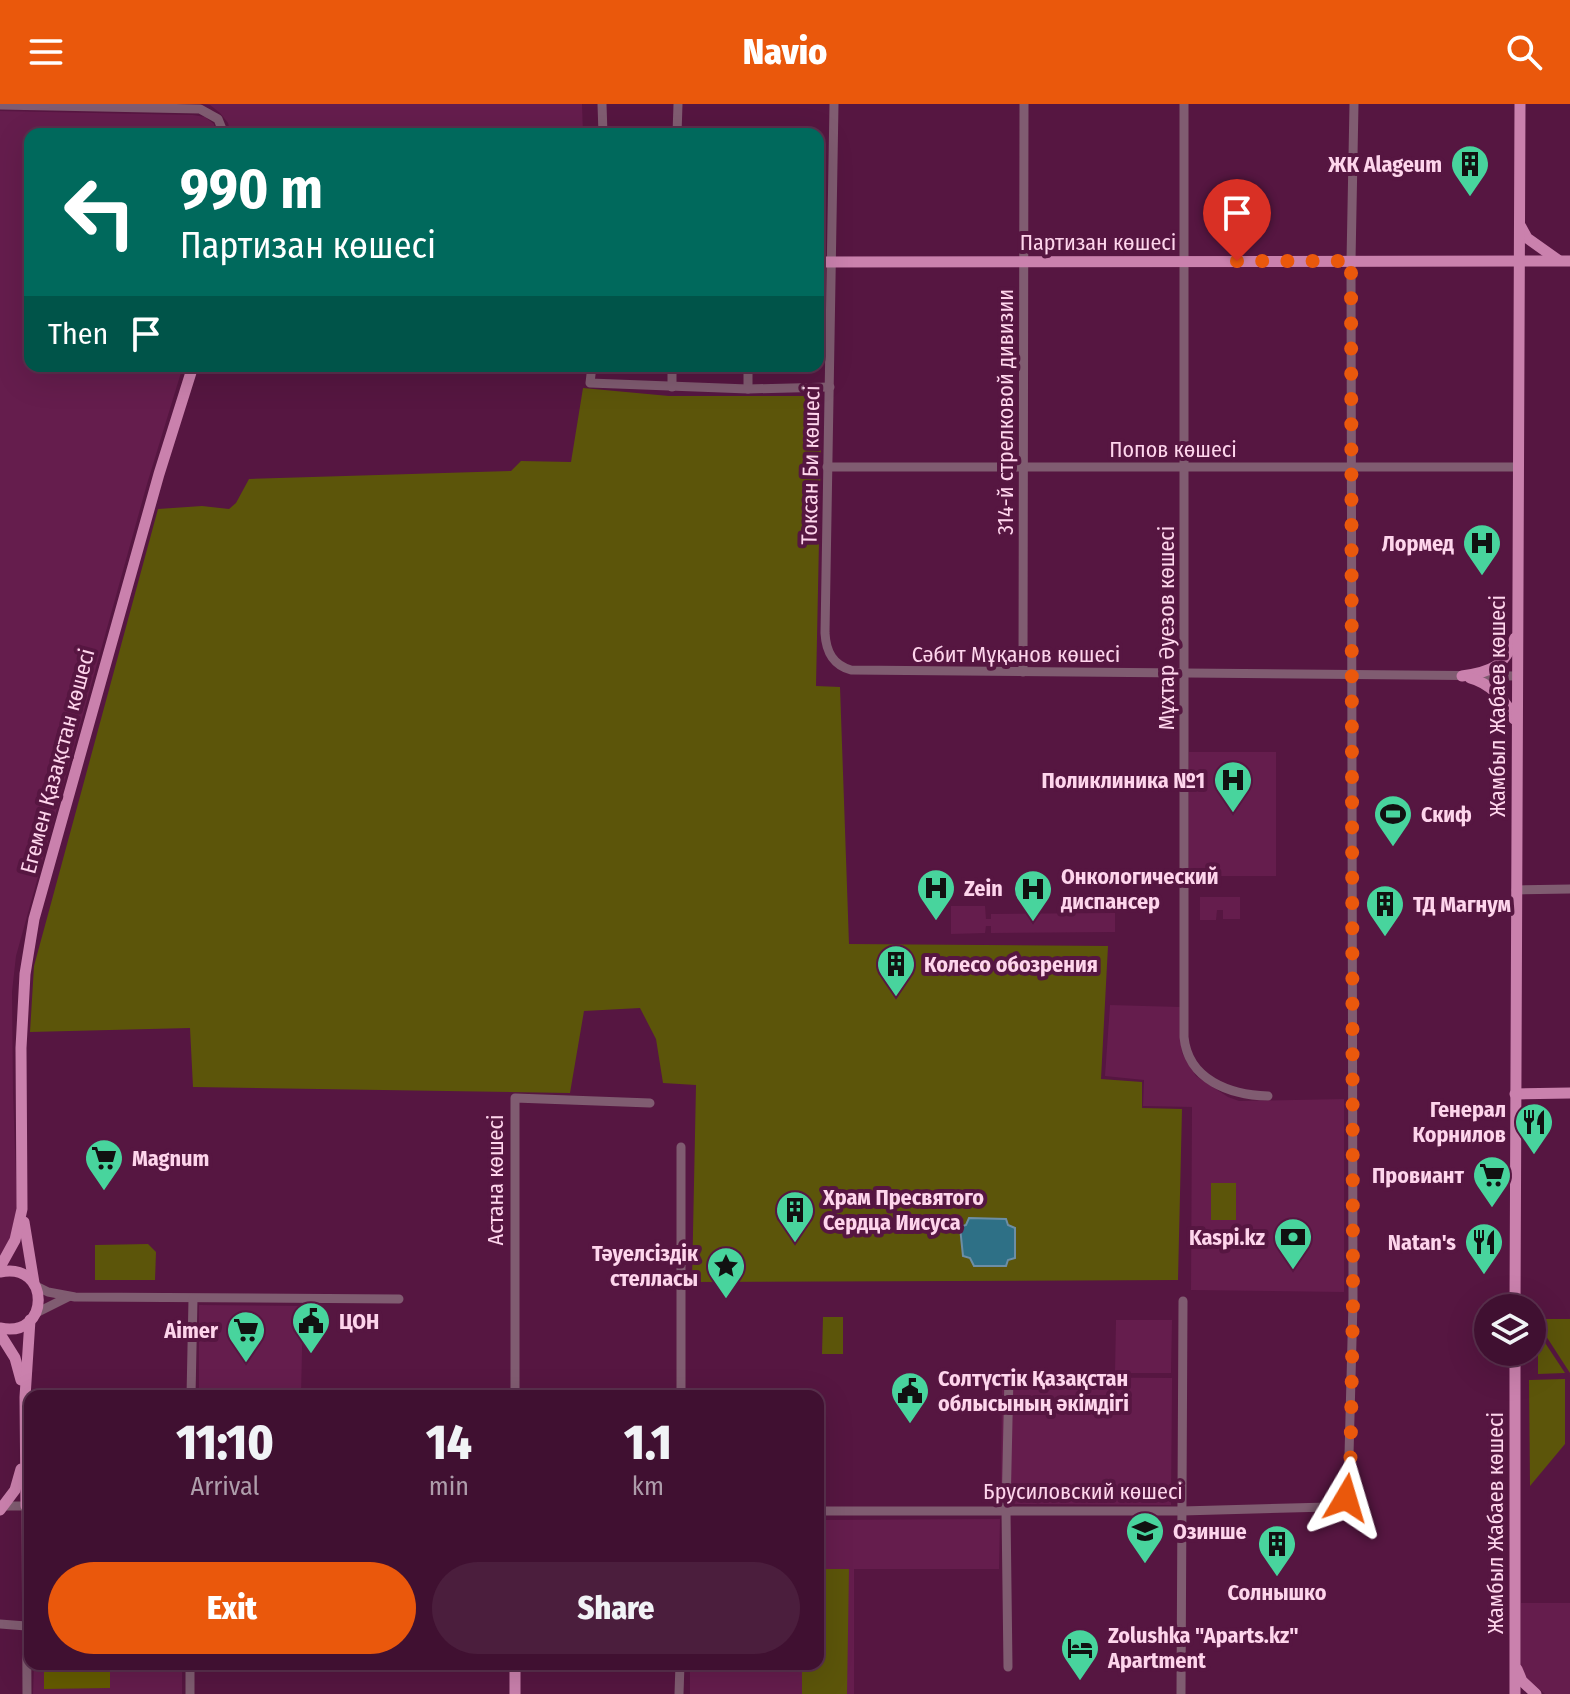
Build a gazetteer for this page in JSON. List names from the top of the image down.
{
  "streets": {
    "main road": ["Партизан көшесі", "Жамбыл Жабаев көшесі", "Егемен Қазақстан көшесі"],
    "street": [
      "314-й стрелковой дивизии",
      "Попов көшесі",
      "Токсан Би көшесі",
      "Мұхтар Әуезов көшесі",
      "Сәбит Мұқанов көшесі",
      "Астана көшесі",
      "Брусиловский көшесі"
    ]
  },
  "crossings": [
    ["Партизан көшесі", "314-й стрелковой дивизии"],
    ["Партизан көшесі", "Токсан Би көшесі"],
    ["Партизан көшесі", "Мұхтар Әуезов көшесі"],
    ["Партизан көшесі", "Жамбыл Жабаев көшесі"],
    ["314-й стрелковой дивизии", "Попов көшесі"],
    ["314-й стрелковой дивизии", "Сәбит Мұқанов көшесі"],
    ["Попов көшесі", "Токсан Би көшесі"],
    ["Попов көшесі", "Мұхтар Әуезов көшесі"],
    ["Попов көшесі", "Жамбыл Жабаев көшесі"],
    ["Токсан Би көшесі", "Сәбит Мұқанов көшесі"],
    ["Мұхтар Әуезов көшесі", "Сәбит Мұқанов көшесі"],
    ["Сәбит Мұқанов көшесі", "Жамбыл Жабаев көшесі"],
    ["Сәбит Мұқанов көшесі", "Брусиловский көшесі"]
  ],
  "places": {
    "building": [
      "ЖК Alageum",
      "ТД Магнум",
      "Колесо обозрения",
      "Храм Пресвятого Сердца Иисуса",
      "Солнышко"
    ],
    "hospital": [
      "Лормед",
      "Поликлиника №1",
      "Zein",
      "Онкологический диспансер"
    ],
    "sports": ["Скиф"],
    "restaurant": ["Генерал Корнилов", "Natan's"],
    "supermarket": ["Magnum", "Провиант", "Aimer"],
    "bank": ["Kaspi.kz"],
    "place": ["Тәуелсіздік стелласы"],
    "public building": ["ЦОН", "Солтүстік Қазақстан облысының әкімдігі"],
    "school or university": ["Озинше"],
    "hotel": ["Zolushka \"Aparts.kz\" Apartment"]
  },
  "page": {
    "header": "Navio",
    "turn": ["990 m", "Партизан көшесі"],
    "then": "Then",
    "eta": [
      "11:10",
      "Arrival",
      "14",
      "min",
      "1.1",
      "km"
    ],
    "buttons": ["Exit", "Share"]
  }
}
